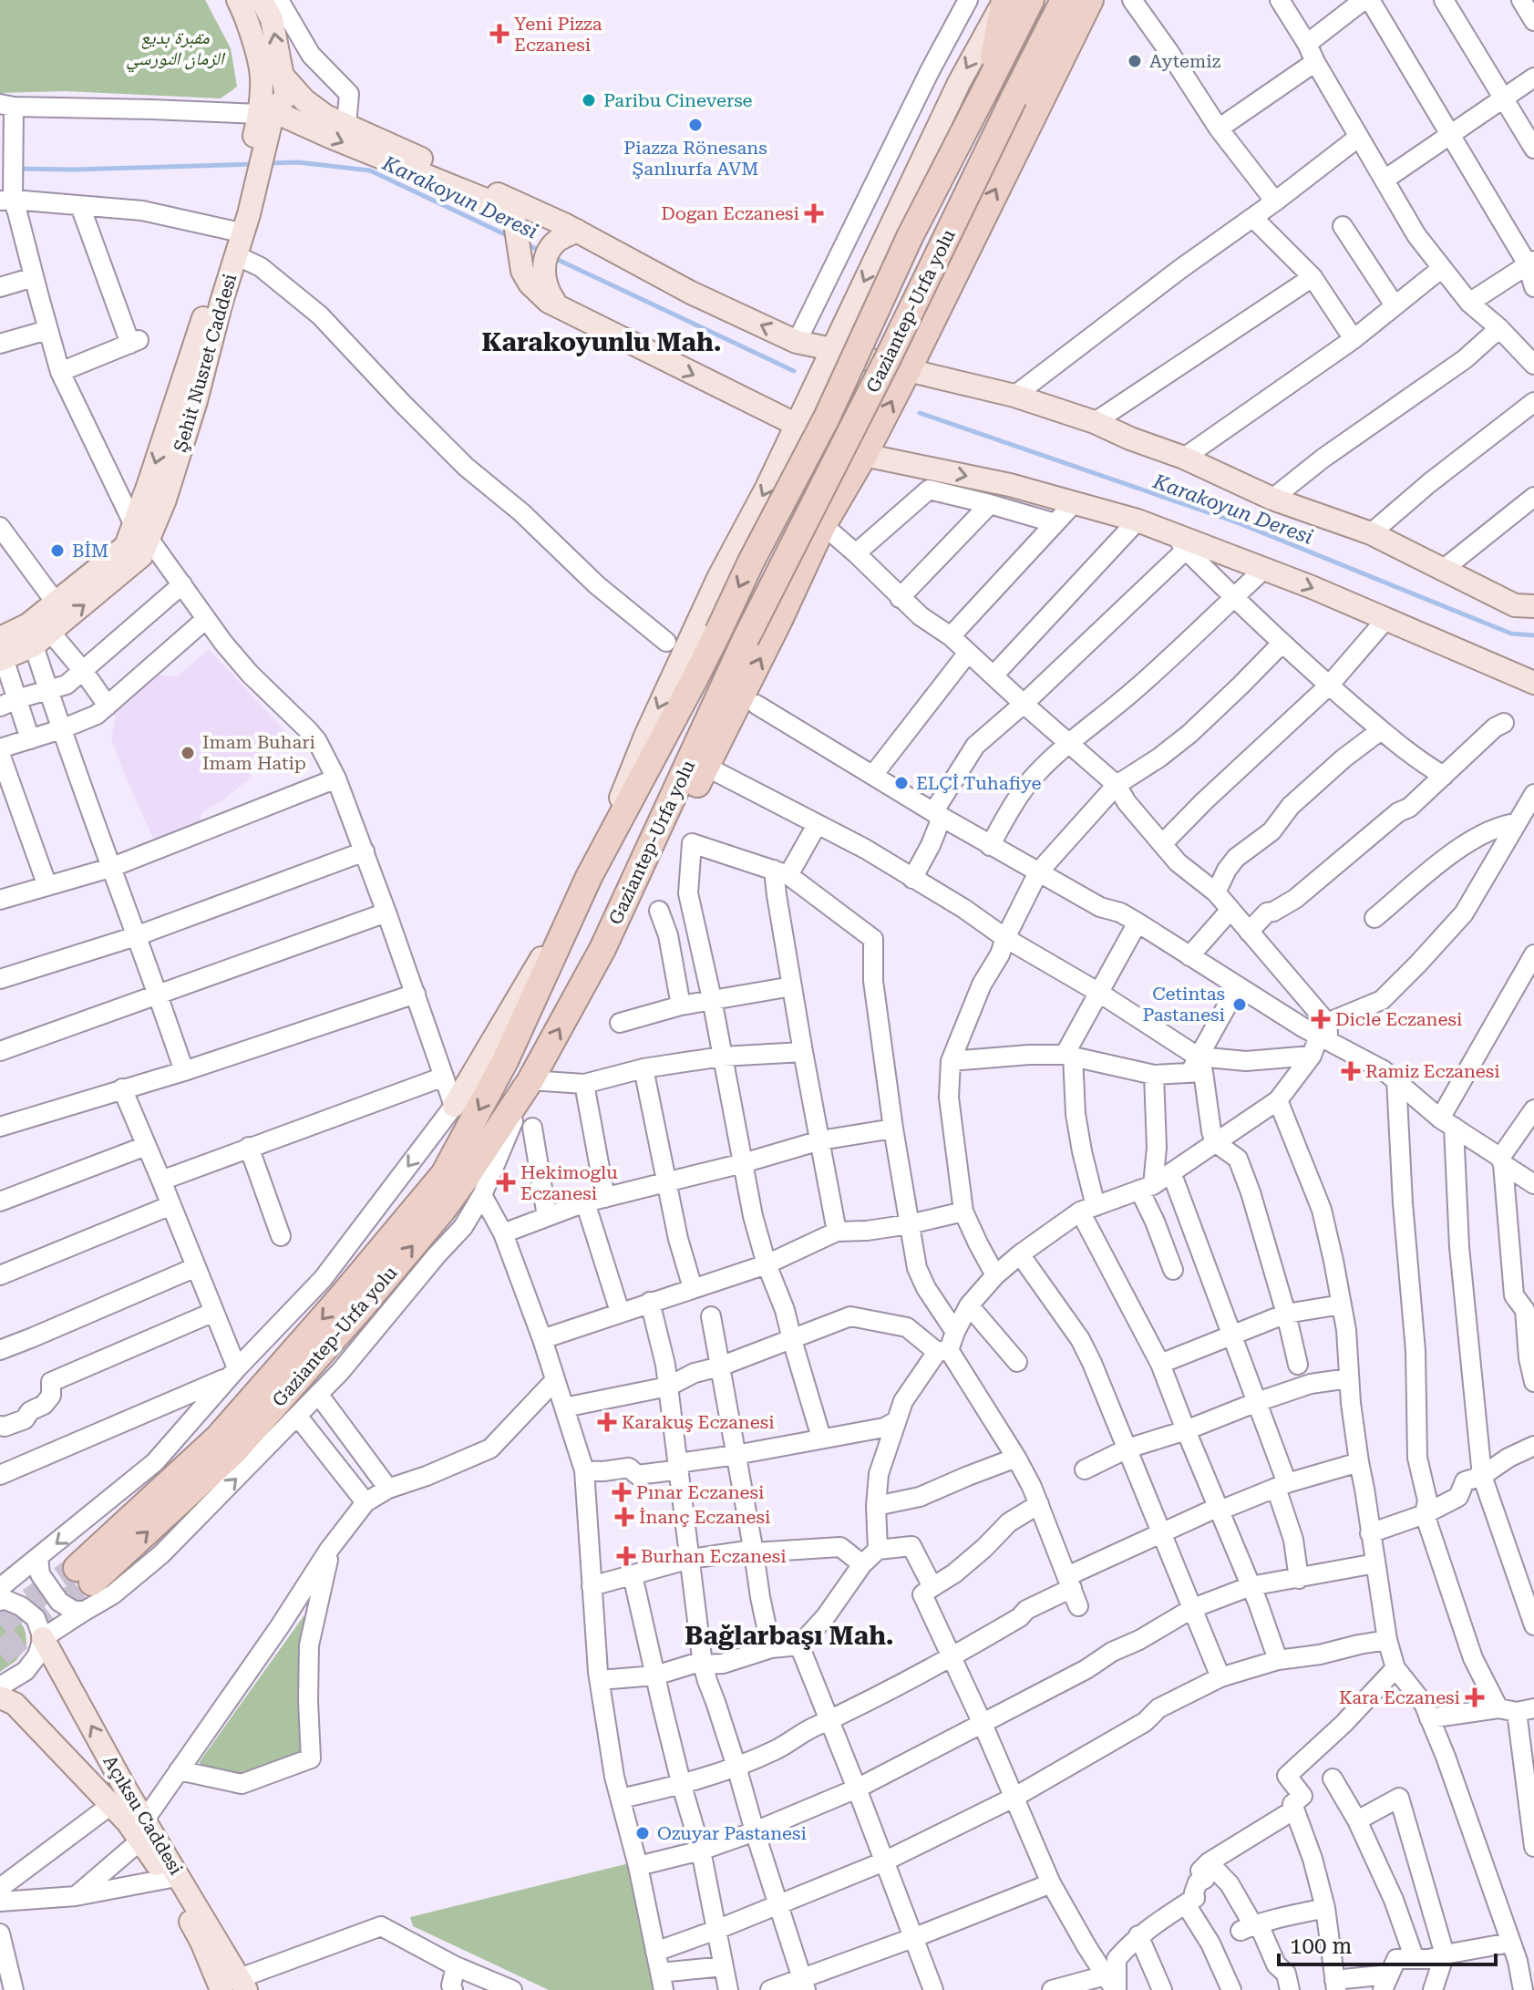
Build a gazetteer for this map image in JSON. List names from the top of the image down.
{
  "streets": {
    "highway": ["Gaziantep-Urfa yolu"],
    "main road": ["Şehit Nusret Caddesi", "Açıksu Caddesi"]
  },
  "districts": ["Karakoyunlu Mah.", "Bağlarbaşı Mah."],
  "water": ["Karakoyun Deresi"],
  "parks": ["مقبرة بديع الزمان النورسي"],
  "places": {
    "health": [
      "Yeni Pizza Eczanesi",
      "Dogan Eczanesi",
      "Dicle Eczanesi",
      "Ramiz Eczanesi",
      "Hekimoglu Eczanesi",
      "Karakuş Eczanesi",
      "Pınar Eczanesi",
      "İnanç Eczanesi",
      "Burhan Eczanesi",
      "Kara Eczanesi"
    ],
    "other": [
      "Aytemiz",
      "Paribu Cineverse",
      "Piazza Rönesans Şanlıurfa AVM",
      "BİM",
      "Imam Buhari Imam Hatip",
      "ELÇİ Tuhafiye",
      "Cetintas Pastanesi",
      "Ozuyar Pastanesi"
    ]
  },
  "scale_bar": "100 m"
}
